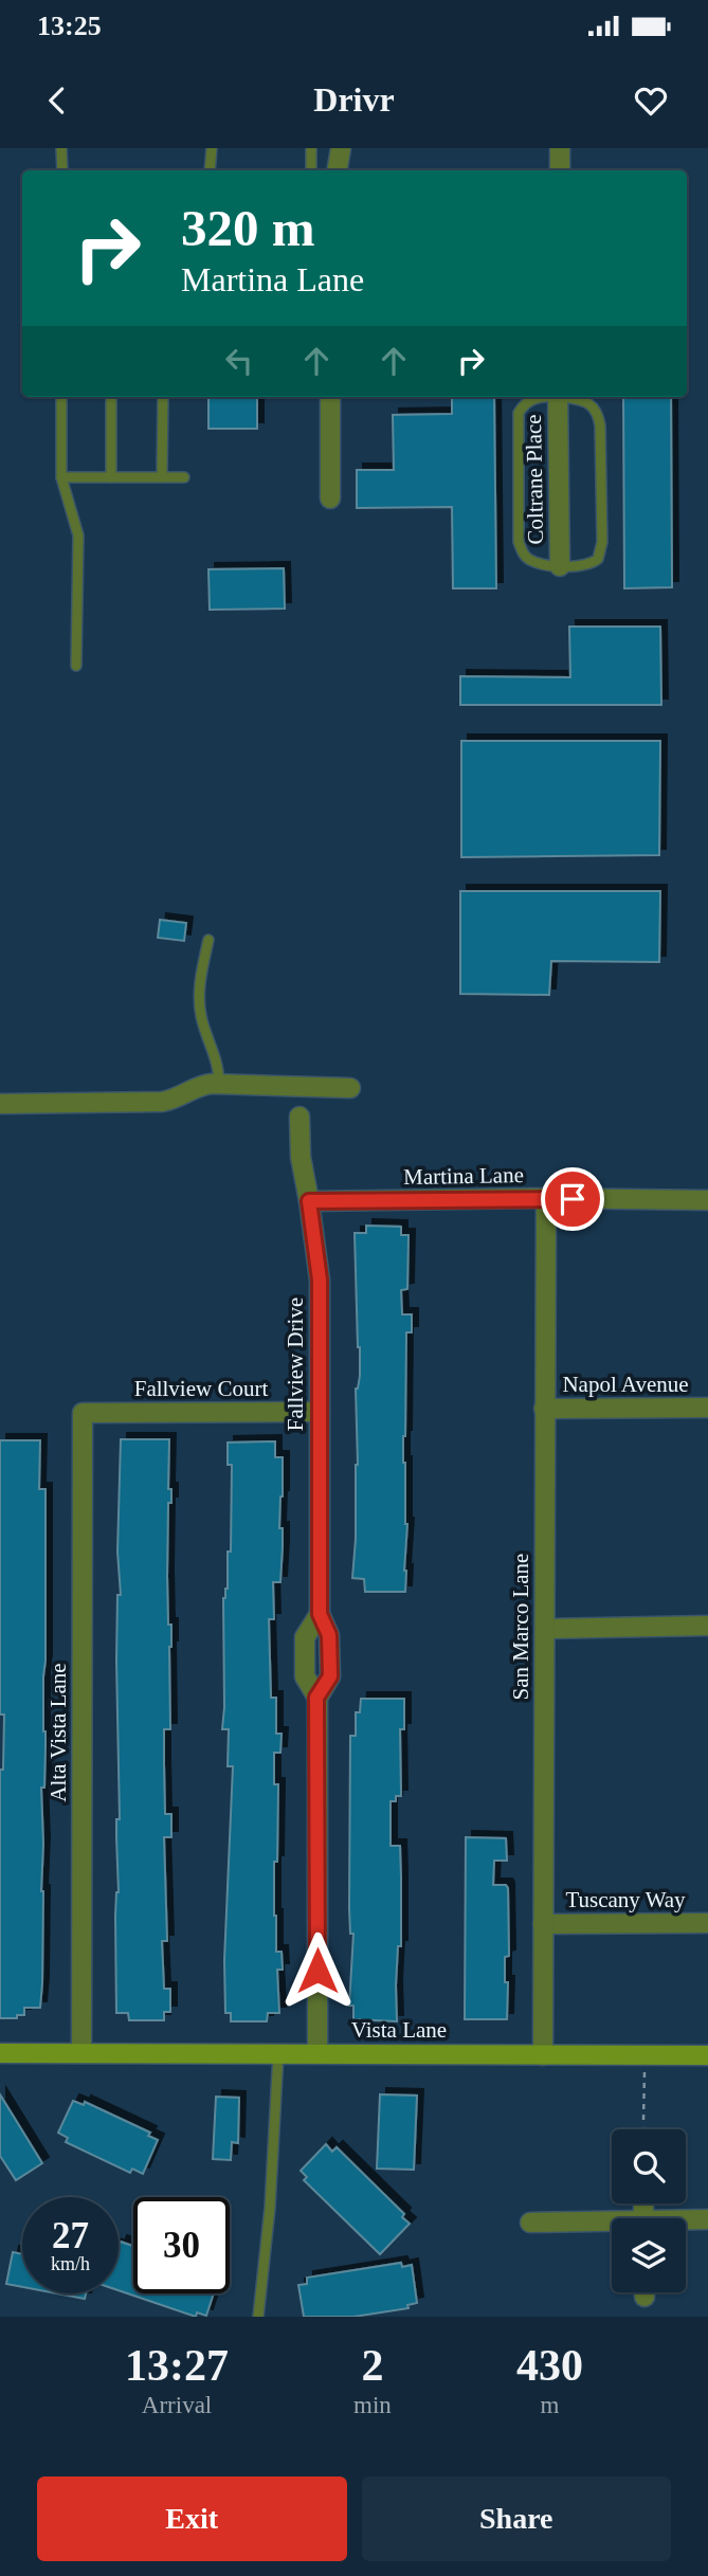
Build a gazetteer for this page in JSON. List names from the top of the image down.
{
  "streets": {
    "street": [
      "Coltrane Place",
      "Martina Lane",
      "Fallview Drive",
      "Napol Avenue",
      "Fallview Court",
      "San Marco Lane",
      "Alta Vista Lane",
      "Tuscany Way",
      "Vista Lane"
    ]
  },
  "crossings": [
    ["Martina Lane", "Fallview Drive"],
    ["Martina Lane", "San Marco Lane"],
    ["Fallview Drive", "Fallview Court"],
    ["Fallview Drive", "Vista Lane"],
    ["Napol Avenue", "San Marco Lane"],
    ["Fallview Court", "Alta Vista Lane"],
    ["San Marco Lane", "Tuscany Way"],
    ["San Marco Lane", "Vista Lane"],
    ["Alta Vista Lane", "Vista Lane"]
  ],
  "page": {
    "status": "13:25",
    "header": "Drivr",
    "turn": ["320 m", "Martina Lane"],
    "speed": "27 km/h",
    "limit": "30",
    "eta": [
      "13:27",
      "Arrival",
      "2",
      "min",
      "430",
      "m"
    ],
    "buttons": ["Exit", "Share"]
  }
}
